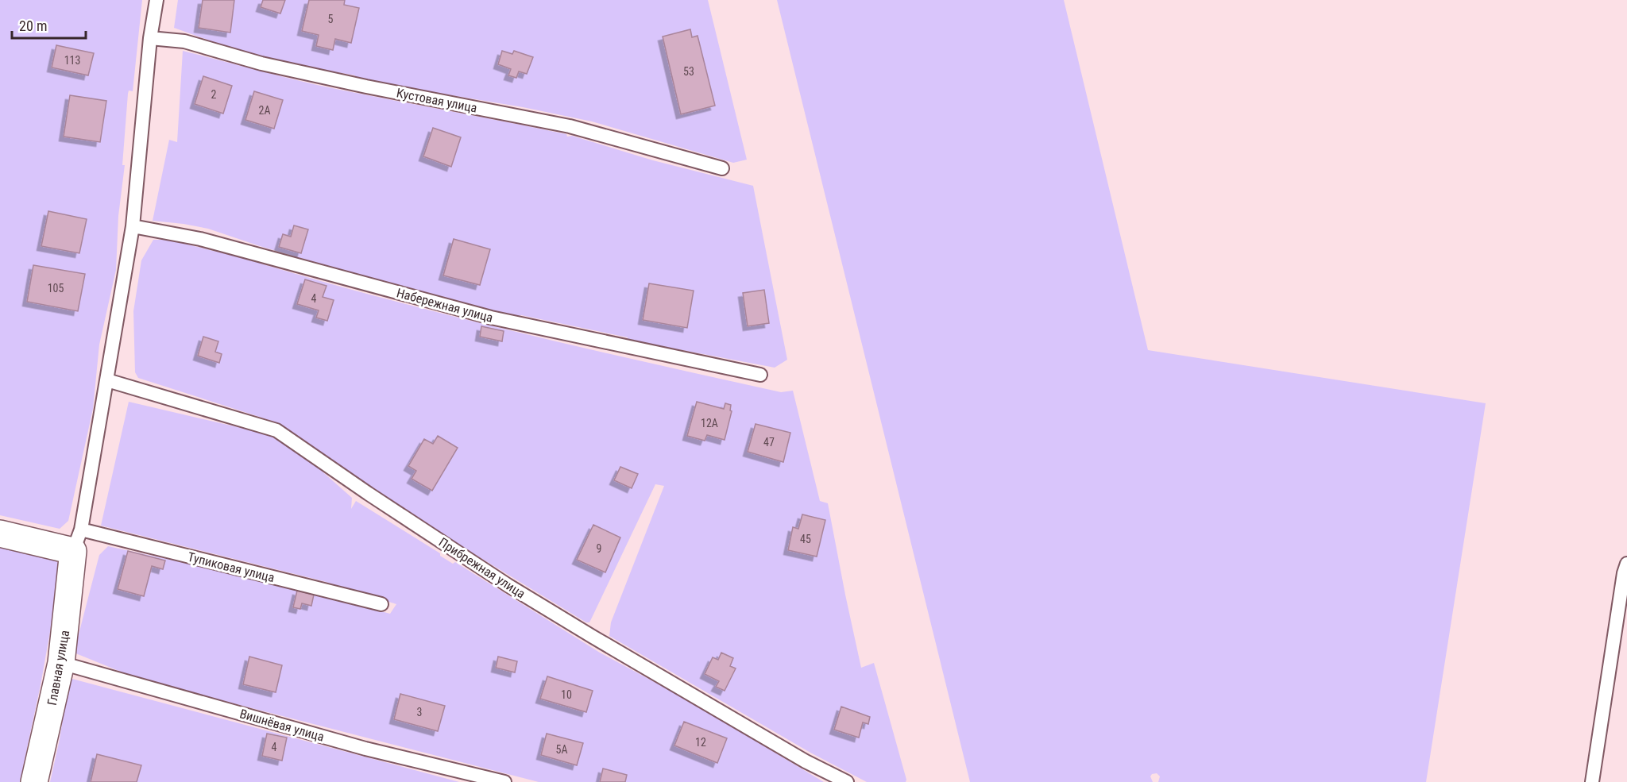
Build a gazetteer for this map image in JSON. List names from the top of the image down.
{
  "streets": {
    "street": ["Главная улица"],
    "lane": [
      "Кустовая улица",
      "Набережная улица",
      "Тупиковая улица",
      "Прибрежная улица",
      "Вишнёвая улица"
    ]
  },
  "crossings": [
    ["Тупиковая улица", "Главная улица"],
    ["Главная улица", "Вишнёвая улица"]
  ],
  "house_numbers": [
    "5",
    "113",
    "53",
    "2",
    "2А",
    "105",
    "4",
    "12А",
    "47",
    "45",
    "9",
    "10",
    "3",
    "12",
    "4",
    "5А"
  ],
  "scale_bar": "20 m"
}
